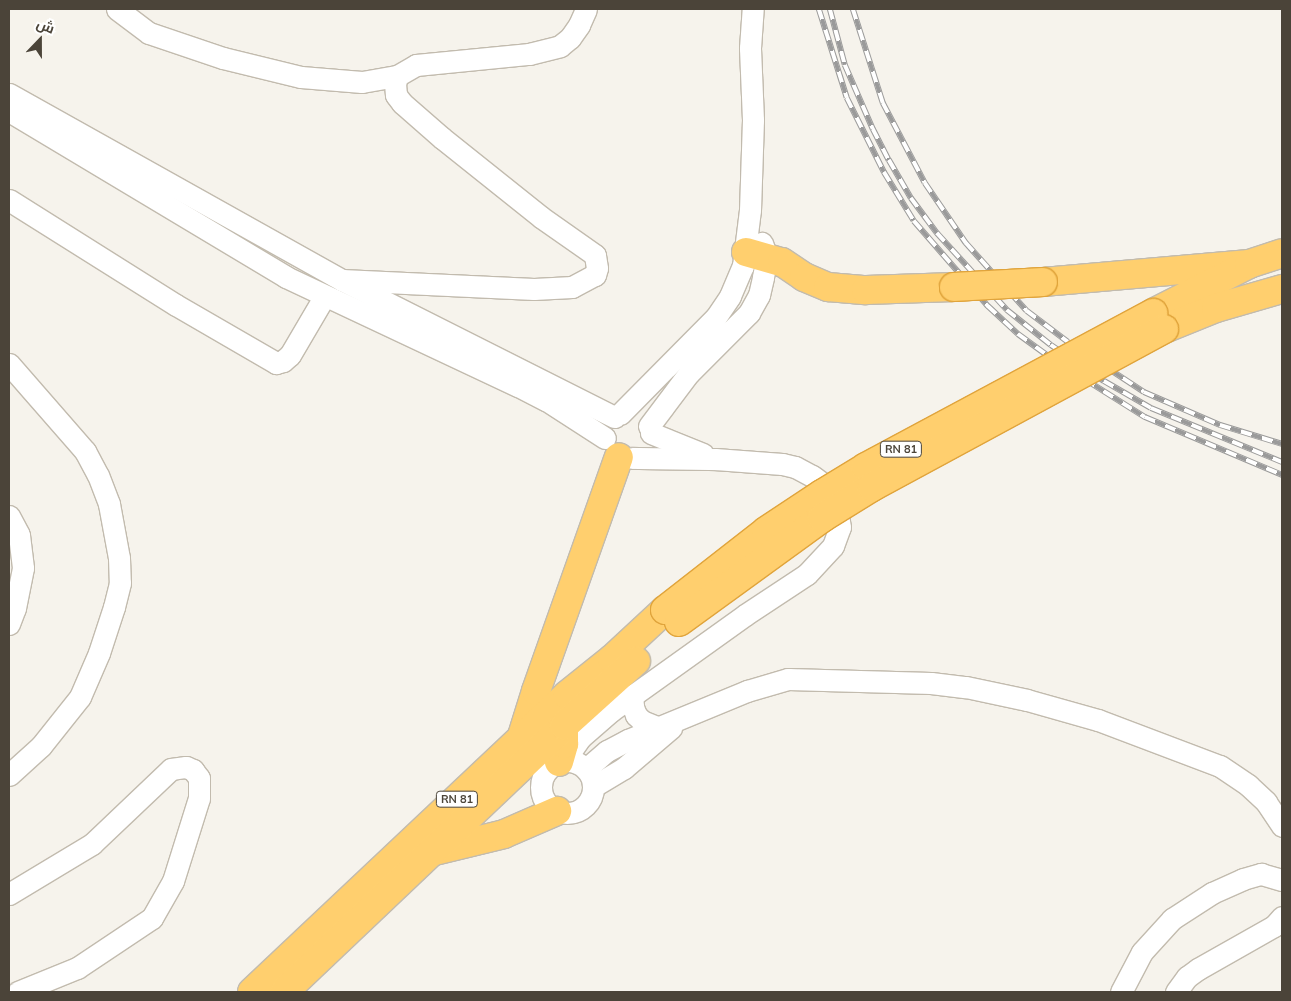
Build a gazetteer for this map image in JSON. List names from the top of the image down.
{
  "streets": {
    "highway": ["RN 81"]
  },
  "north": "top"
}
